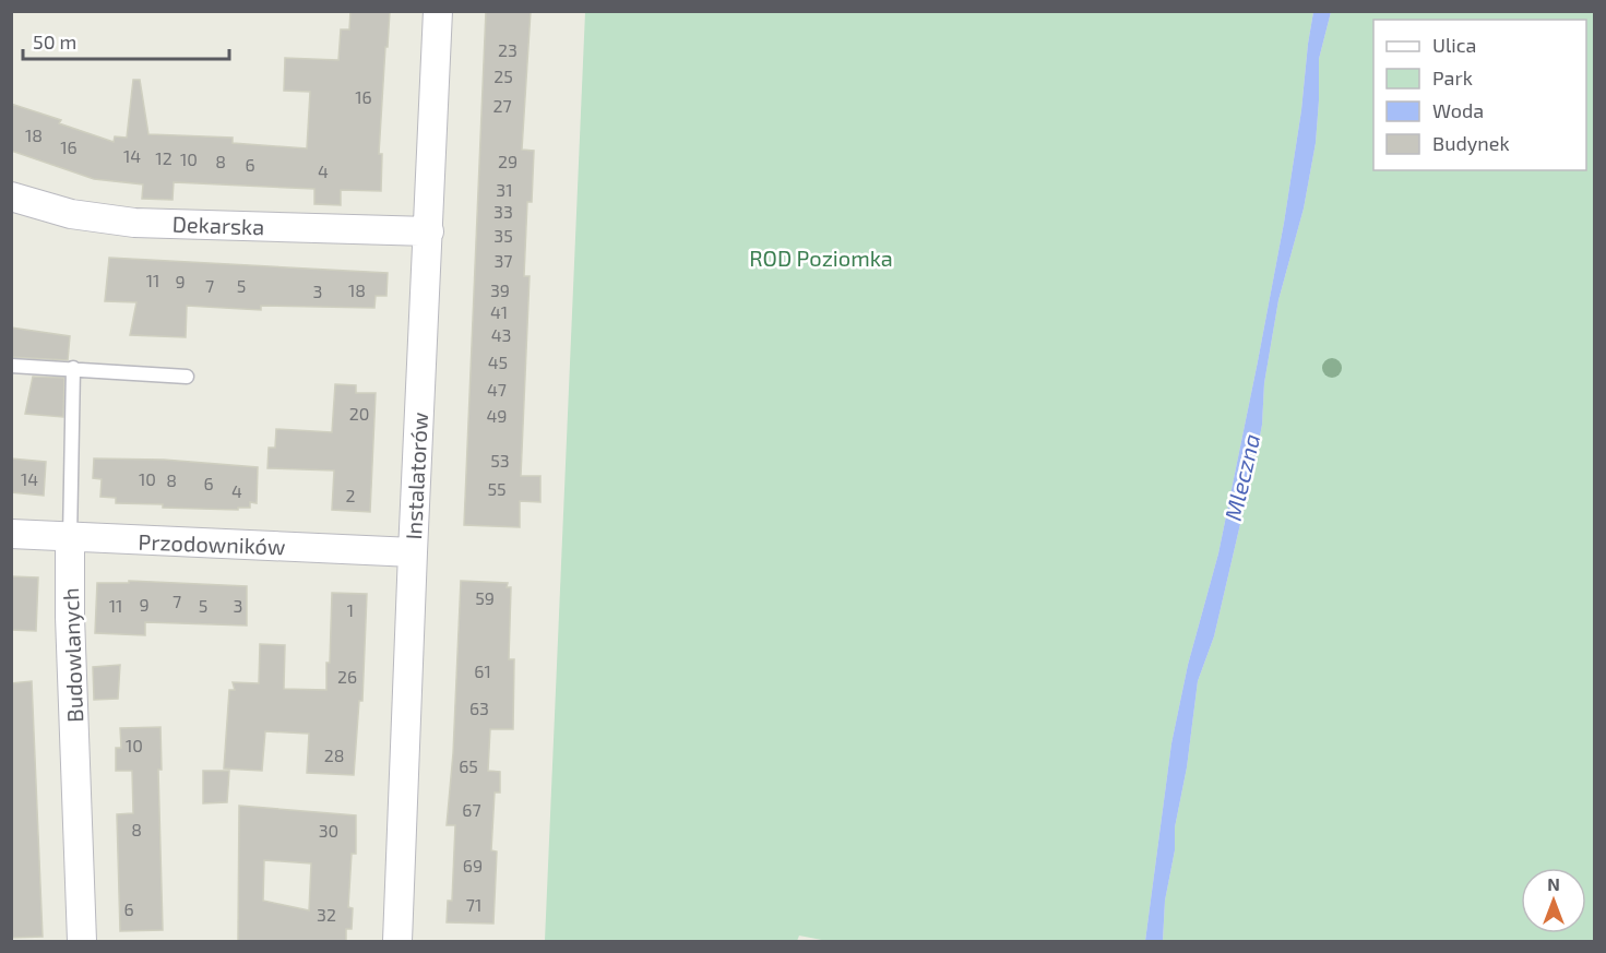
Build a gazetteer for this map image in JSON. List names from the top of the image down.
{
  "streets": {
    "street": [
      "Dekarska",
      "Instalatorów",
      "Przodowników",
      "Budowlanych"
    ]
  },
  "crossings": [
    ["Dekarska", "Instalatorów"],
    ["Instalatorów", "Przodowników"],
    ["Przodowników", "Budowlanych"]
  ],
  "water": ["Mleczna"],
  "parks": ["ROD Poziomka"],
  "house_numbers": [
    "23",
    "25",
    "16",
    "27",
    "18",
    "16",
    "14",
    "12",
    "10",
    "8",
    "29",
    "6",
    "4",
    "31",
    "33",
    "35",
    "37",
    "11",
    "9",
    "7",
    "5",
    "18",
    "39",
    "3",
    "41",
    "43",
    "45",
    "47",
    "20",
    "49",
    "53",
    "14",
    "10",
    "8",
    "6",
    "55",
    "4",
    "2",
    "59",
    "7",
    "9",
    "11",
    "5",
    "3",
    "1",
    "61",
    "26",
    "63",
    "10",
    "28",
    "65",
    "67",
    "8",
    "30",
    "69",
    "71",
    "6",
    "32"
  ],
  "legend": [
    "Ulica",
    "Park",
    "Woda",
    "Budynek"
  ],
  "scale_bar": "50 m",
  "north": "top"
}
